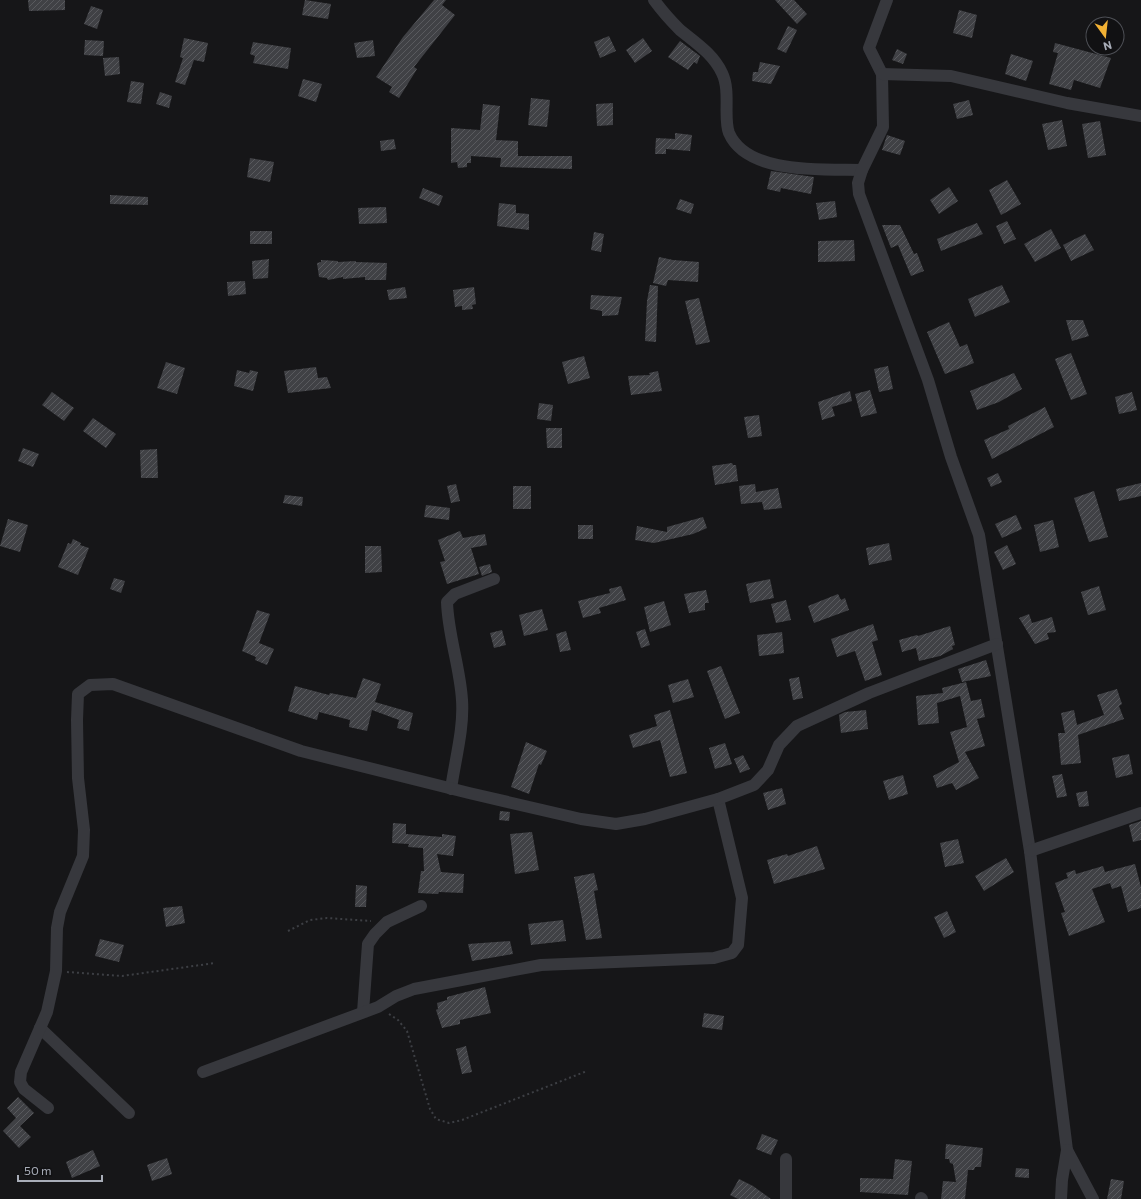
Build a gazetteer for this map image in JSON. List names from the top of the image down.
{
  "scale_bar": "50 m",
  "north": "bottom"
}
